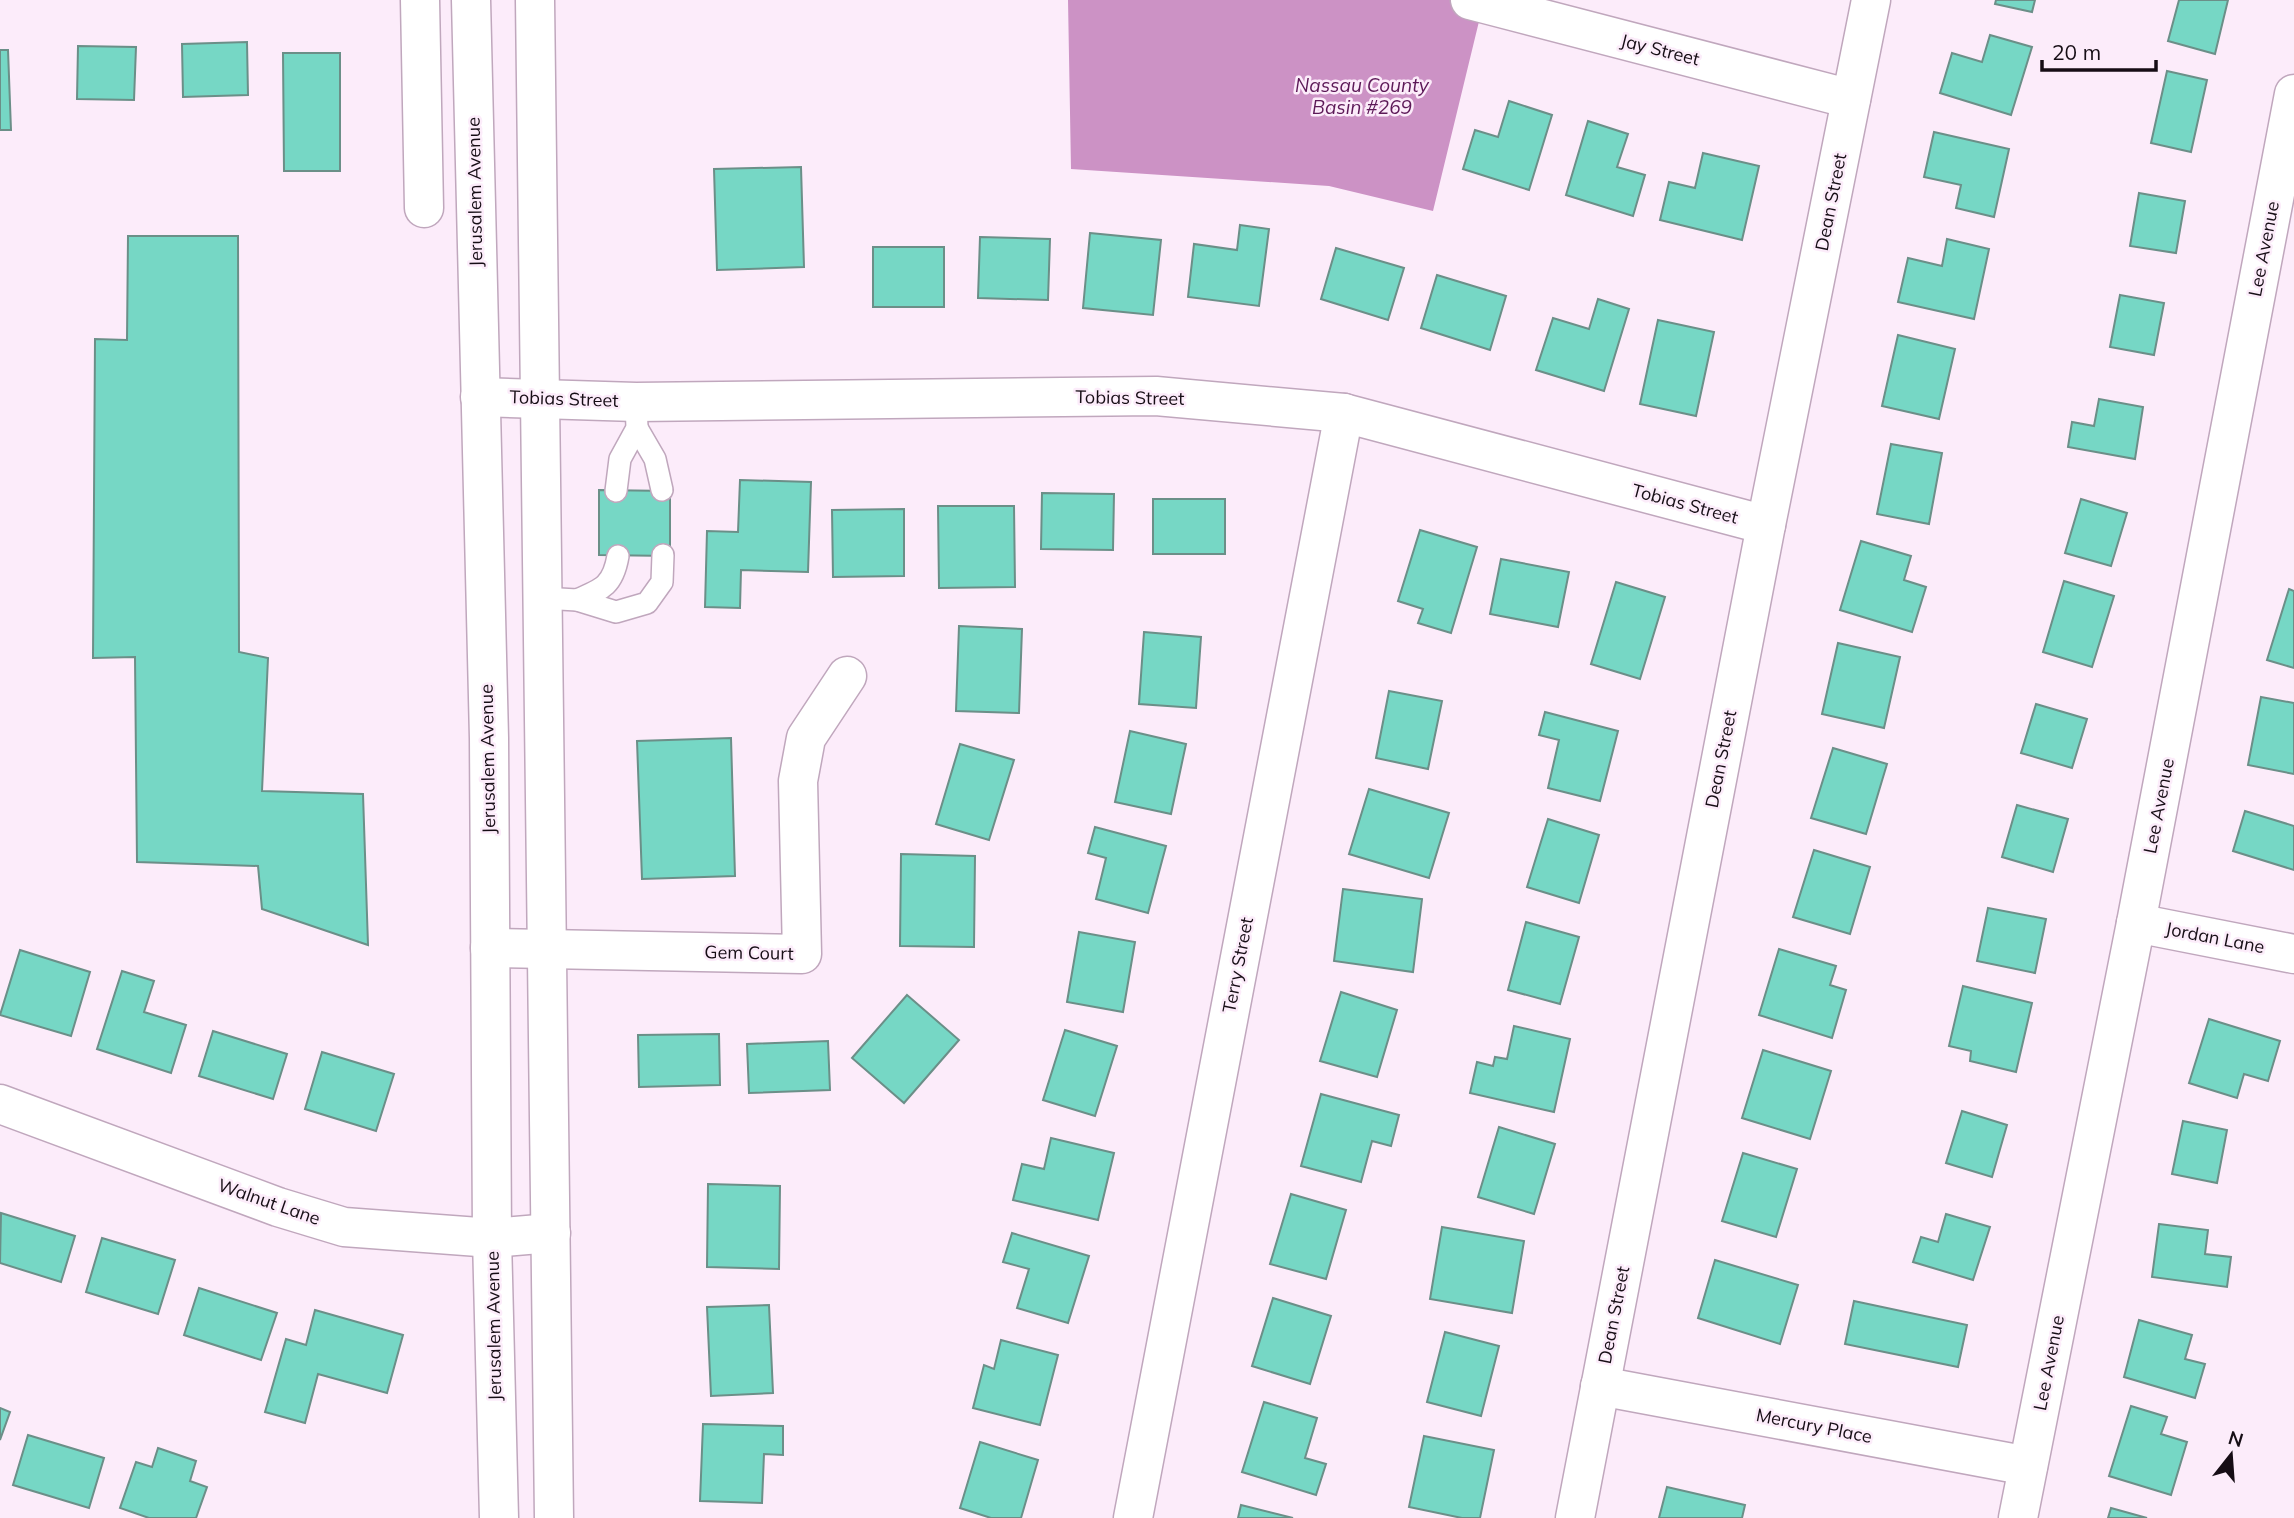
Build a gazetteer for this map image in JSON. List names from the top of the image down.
{
  "streets": {
    "street": [
      "Jay Street",
      "Jerusalem Avenue",
      "Dean Street",
      "Lee Avenue",
      "Tobias Street",
      "Jordan Lane",
      "Gem Court",
      "Terry Street",
      "Walnut Lane",
      "Mercury Place"
    ]
  },
  "crossings": [
    ["Jay Street", "Dean Street"],
    ["Jerusalem Avenue", "Tobias Street"],
    ["Jerusalem Avenue", "Gem Court"],
    ["Jerusalem Avenue", "Walnut Lane"],
    ["Dean Street", "Tobias Street"],
    ["Dean Street", "Mercury Place"],
    ["Lee Avenue", "Jordan Lane"],
    ["Lee Avenue", "Mercury Place"],
    ["Tobias Street", "Terry Street"]
  ],
  "water": ["Nassau County Basin #269"],
  "scale_bar": "20 m",
  "north": "top"
}
